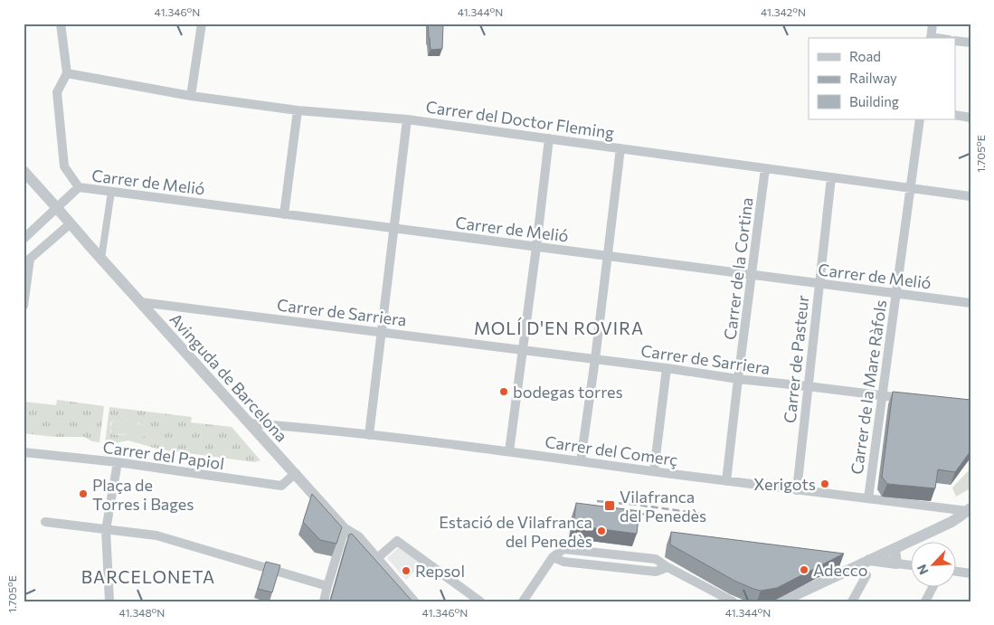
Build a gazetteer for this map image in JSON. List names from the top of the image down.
{
  "streets": {
    "street": [
      "Carrer del Doctor Fleming",
      "Carrer de Melió",
      "Carrer de la Cortina",
      "Carrer de Sarriera",
      "Carrer de Pasteur",
      "Avinguda de Barcelona",
      "Carrer de la Mare Ràfols",
      "Carrer del Comerç",
      "Carrer del Papiol"
    ]
  },
  "crossings": [
    ["Carrer del Doctor Fleming", "Carrer de la Cortina"],
    ["Carrer del Doctor Fleming", "Carrer de Pasteur"],
    ["Carrer del Doctor Fleming", "Carrer de la Mare Ràfols"],
    ["Carrer de Melió", "Carrer de la Cortina"],
    ["Carrer de Melió", "Carrer de Pasteur"],
    ["Carrer de Melió", "Avinguda de Barcelona"],
    ["Carrer de Melió", "Carrer de la Mare Ràfols"],
    ["Carrer de la Cortina", "Carrer de Sarriera"],
    ["Carrer de la Cortina", "Carrer del Comerç"],
    ["Carrer de Sarriera", "Carrer de Pasteur"],
    ["Carrer de Sarriera", "Avinguda de Barcelona"],
    ["Carrer de Sarriera", "Carrer de la Mare Ràfols"],
    ["Carrer de Pasteur", "Carrer del Comerç"],
    ["Avinguda de Barcelona", "Carrer del Comerç"],
    ["Avinguda de Barcelona", "Carrer del Papiol"],
    ["Carrer de la Mare Ràfols", "Carrer del Comerç"]
  ],
  "districts": ["MOLÍ D'EN ROVIRA", "BARCELONETA"],
  "places": {
    "other": [
      "bodegas torres",
      "Xerigots",
      "Plaça de Torres i Bages",
      "Estació de Vilafranca del Penedès",
      "Adecco",
      "Repsol"
    ],
    "transit": ["Vilafranca del Penedès"]
  },
  "legend": ["Road", "Railway", "Building"],
  "north": "bottom left",
  "coordinates": [
    "41.346°N",
    "41.344°N",
    "41.342°N",
    "1.705°E",
    "41.348°N"
  ]
}
